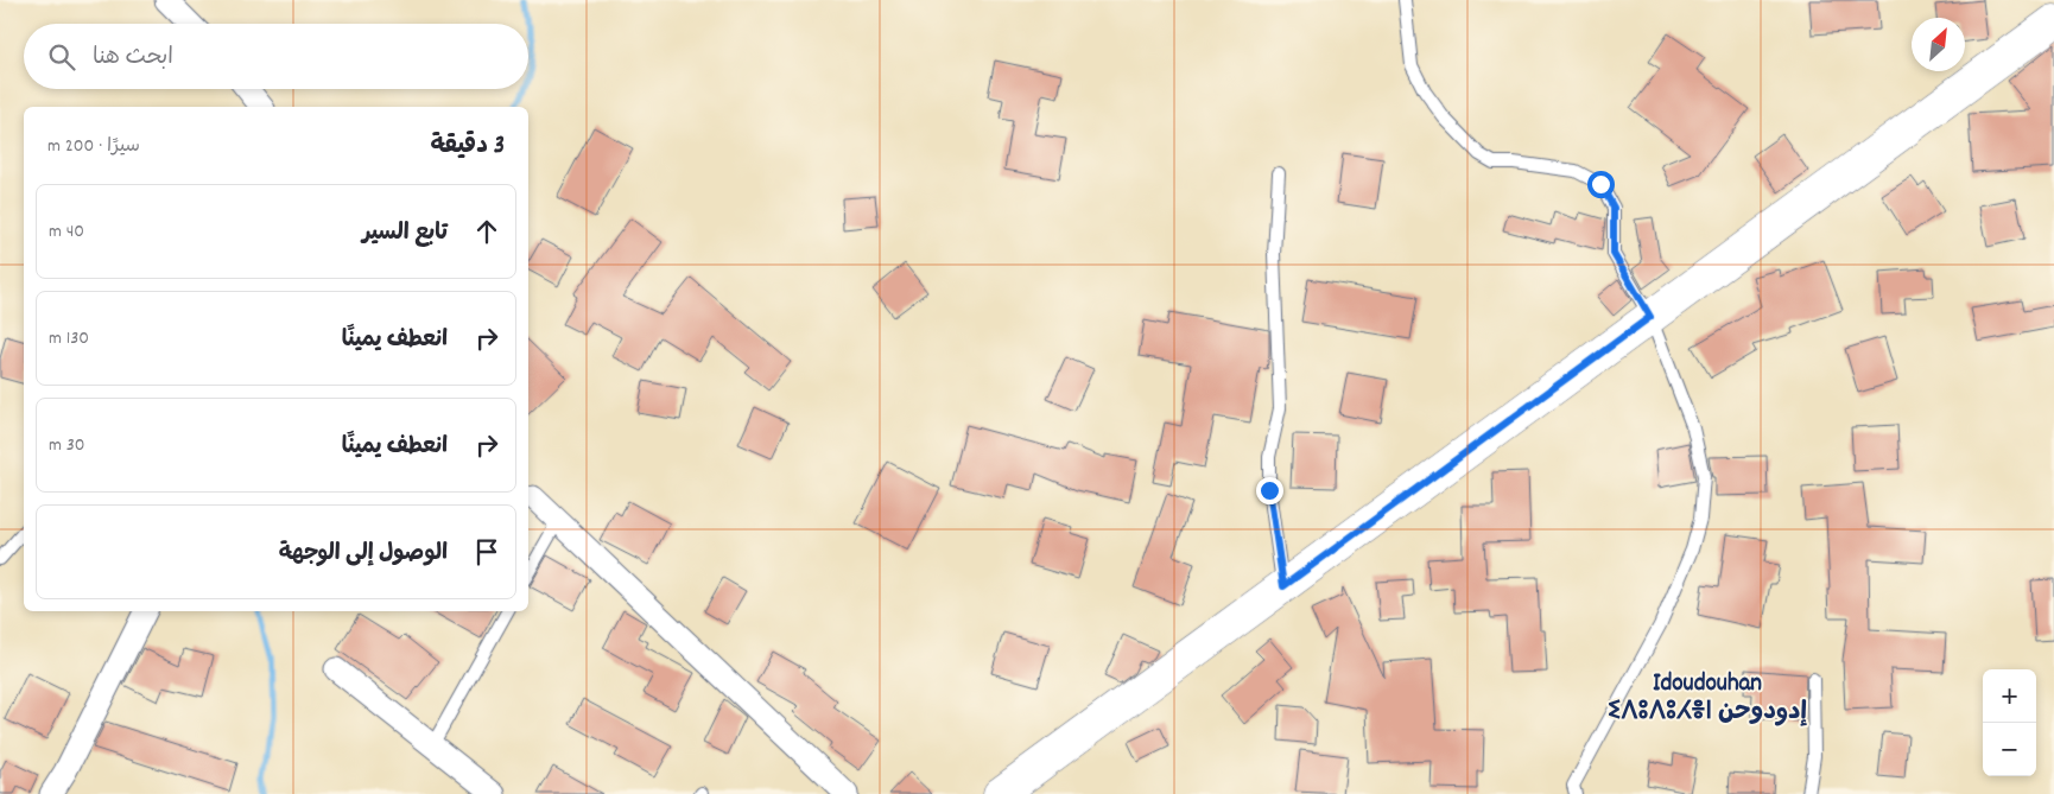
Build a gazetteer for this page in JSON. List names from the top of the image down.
{
  "districts": ["Idoudouhan ⵉⴷⵓⴷⵓⵃⴻⵏ إدودوحن"],
  "north": "top right",
  "page": {
    "search": "ابحث هنا",
    "heading": ["3 دقيقة", "سيرًا · 200 m"],
    "list": [
      ["تابع السير", "40 m"],
      ["انعطف يمينًا", "130 m"],
      ["انعطف يمينًا", "30 m"],
      "الوصول إلى الوجهة"
    ],
    "map_buttons": ["+", "−"]
  }
}
